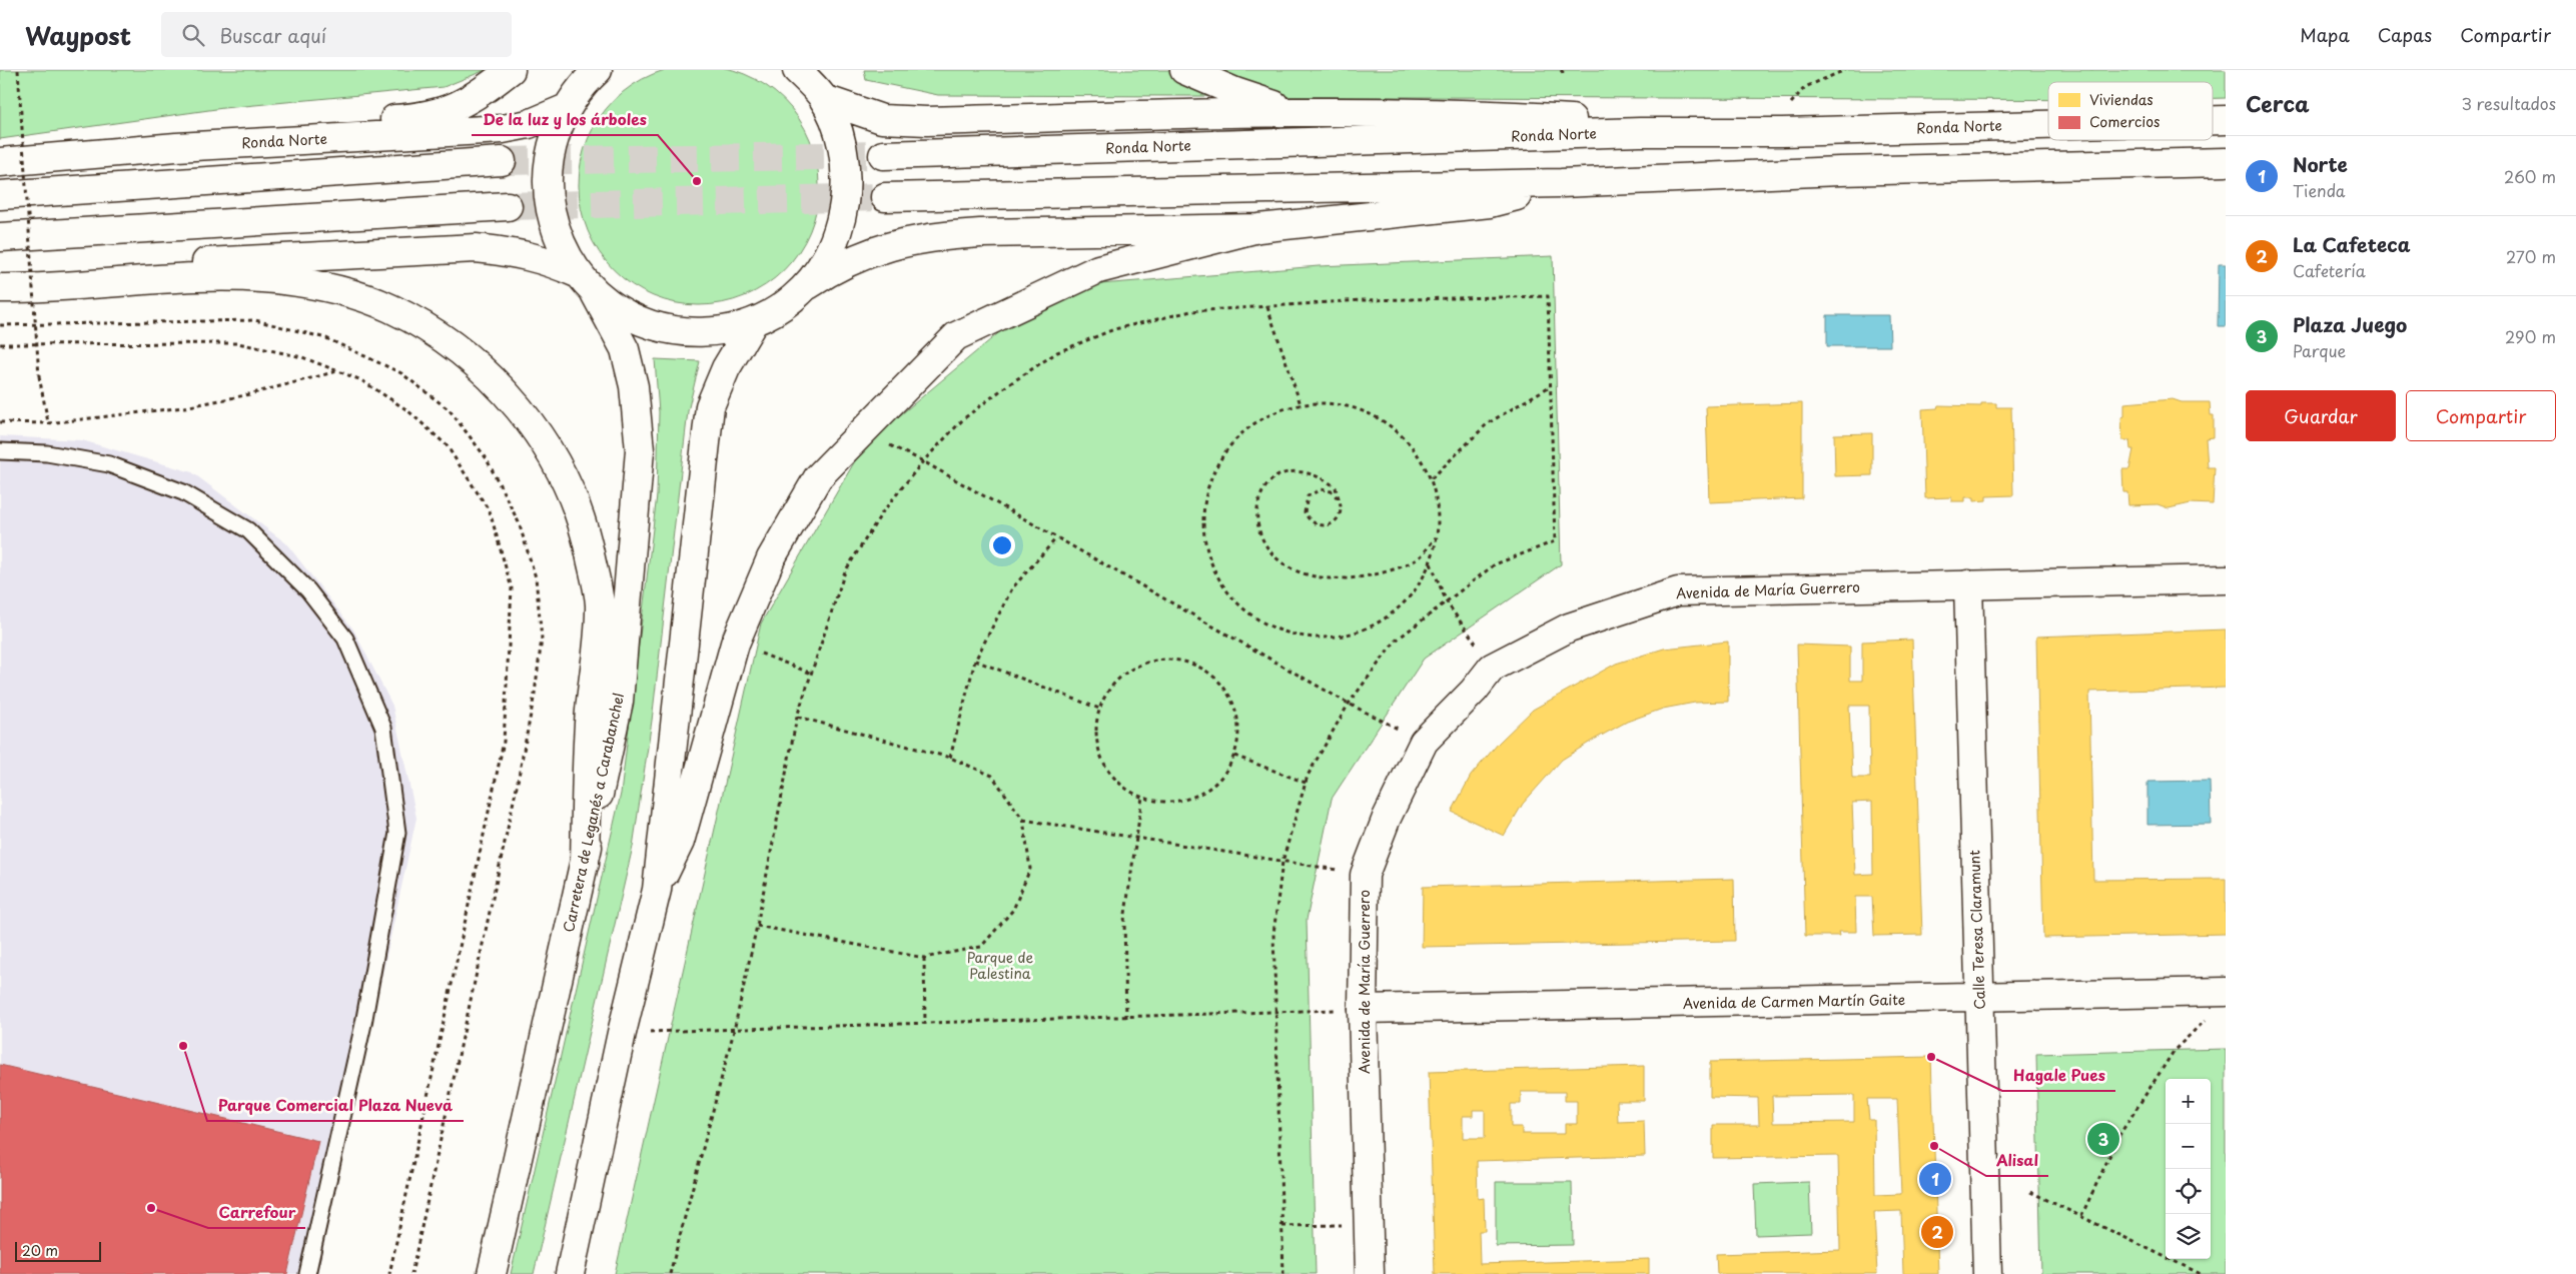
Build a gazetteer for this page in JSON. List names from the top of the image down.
{
  "streets": {
    "main road": [
      "Ronda Norte",
      "Avenida de María Guerrero",
      "Carretera de Leganés a Carabanchel",
      "Calle Teresa Claramunt",
      "Avenida de Carmen Martín Gaite"
    ]
  },
  "crossings": [
    ["Ronda Norte", "Carretera de Leganés a Carabanchel"],
    ["Avenida de María Guerrero", "Calle Teresa Claramunt"],
    ["Avenida de María Guerrero", "Avenida de Carmen Martín Gaite"],
    ["Calle Teresa Claramunt", "Avenida de Carmen Martín Gaite"]
  ],
  "parks": ["Parque de Palestina"],
  "places": [
    "De la luz y los árboles",
    "Parque Comercial Plaza Nueva",
    "Hagale Pues",
    "Alisal",
    "Carrefour"
  ],
  "legend": ["Viviendas", "Comercios"],
  "scale_bar": "20 m",
  "page": {
    "header": "Waypost",
    "search": "Buscar aquí",
    "nav": ["Mapa", "Capas", "Compartir"],
    "heading": ["Cerca", "3 resultados"],
    "list": [
      {
        "mark": "1",
        "name": "Norte",
        "note": "Tienda",
        "value": "260 m"
      },
      {
        "mark": "2",
        "name": "La Cafeteca",
        "note": "Cafetería",
        "value": "270 m"
      },
      {
        "mark": "3",
        "name": "Plaza Juego",
        "note": "Parque",
        "value": "290 m"
      }
    ],
    "buttons": ["Guardar", "Compartir"],
    "map_buttons": ["+", "−"],
    "pins": ["3", "1", "2"],
    "scale": "20 m"
  }
}
